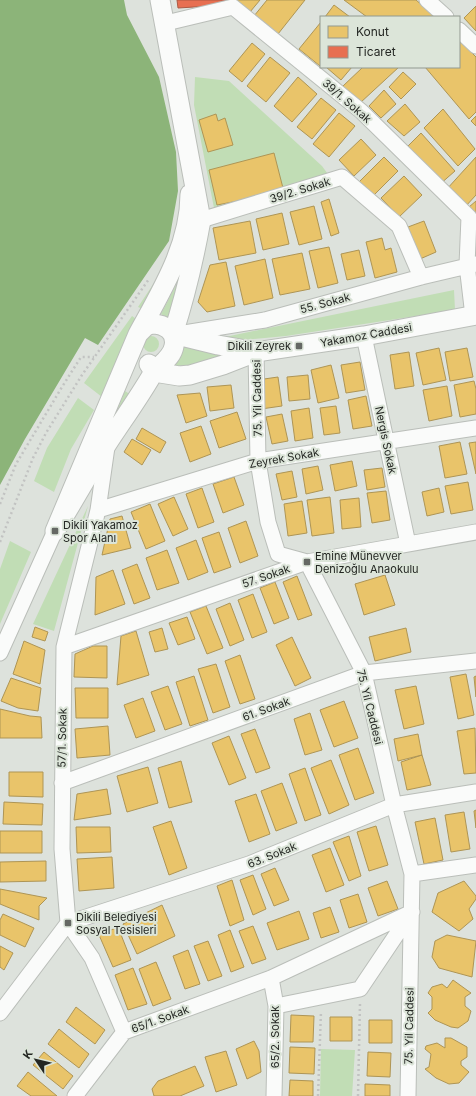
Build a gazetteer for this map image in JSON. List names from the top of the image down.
{
  "streets": {
    "main road": ["Yakamoz Caddesi"],
    "street": [
      "39/1. Sokak",
      "39/2. Sokak",
      "55. Sokak",
      "75. Yil Caddesi",
      "Nergis Sokak",
      "Zeyrek Sokak",
      "57. Sokak",
      "61. Sokak",
      "57/1. Sokak",
      "63. Sokak",
      "65/1. Sokak",
      "65/2. Sokak"
    ]
  },
  "crossings": [
    ["39/1. Sokak", "55. Sokak"],
    ["39/1. Sokak", "Yakamoz Caddesi"],
    ["39/2. Sokak", "55. Sokak"],
    ["Yakamoz Caddesi", "75. Yil Caddesi"],
    ["Yakamoz Caddesi", "Nergis Sokak"],
    ["75. Yil Caddesi", "Zeyrek Sokak"],
    ["75. Yil Caddesi", "57. Sokak"],
    ["75. Yil Caddesi", "61. Sokak"],
    ["75. Yil Caddesi", "63. Sokak"],
    ["75. Yil Caddesi", "65/1. Sokak"],
    ["Nergis Sokak", "Zeyrek Sokak"],
    ["Nergis Sokak", "57. Sokak"],
    ["Zeyrek Sokak", "57/1. Sokak"],
    ["57. Sokak", "57/1. Sokak"],
    ["61. Sokak", "57/1. Sokak"],
    ["57/1. Sokak", "63. Sokak"],
    ["65/1. Sokak", "65/2. Sokak"]
  ],
  "places": {
    "transit": [
      "Dikili Zeyrek",
      "Dikili Yakamoz Spor Alanı",
      "Emine Münevver Denizoğlu Anaokulu",
      "Dikili Belediyesi Sosyal Tesisleri"
    ]
  },
  "legend": ["Konut", "Ticaret"],
  "north": "top left"
}
